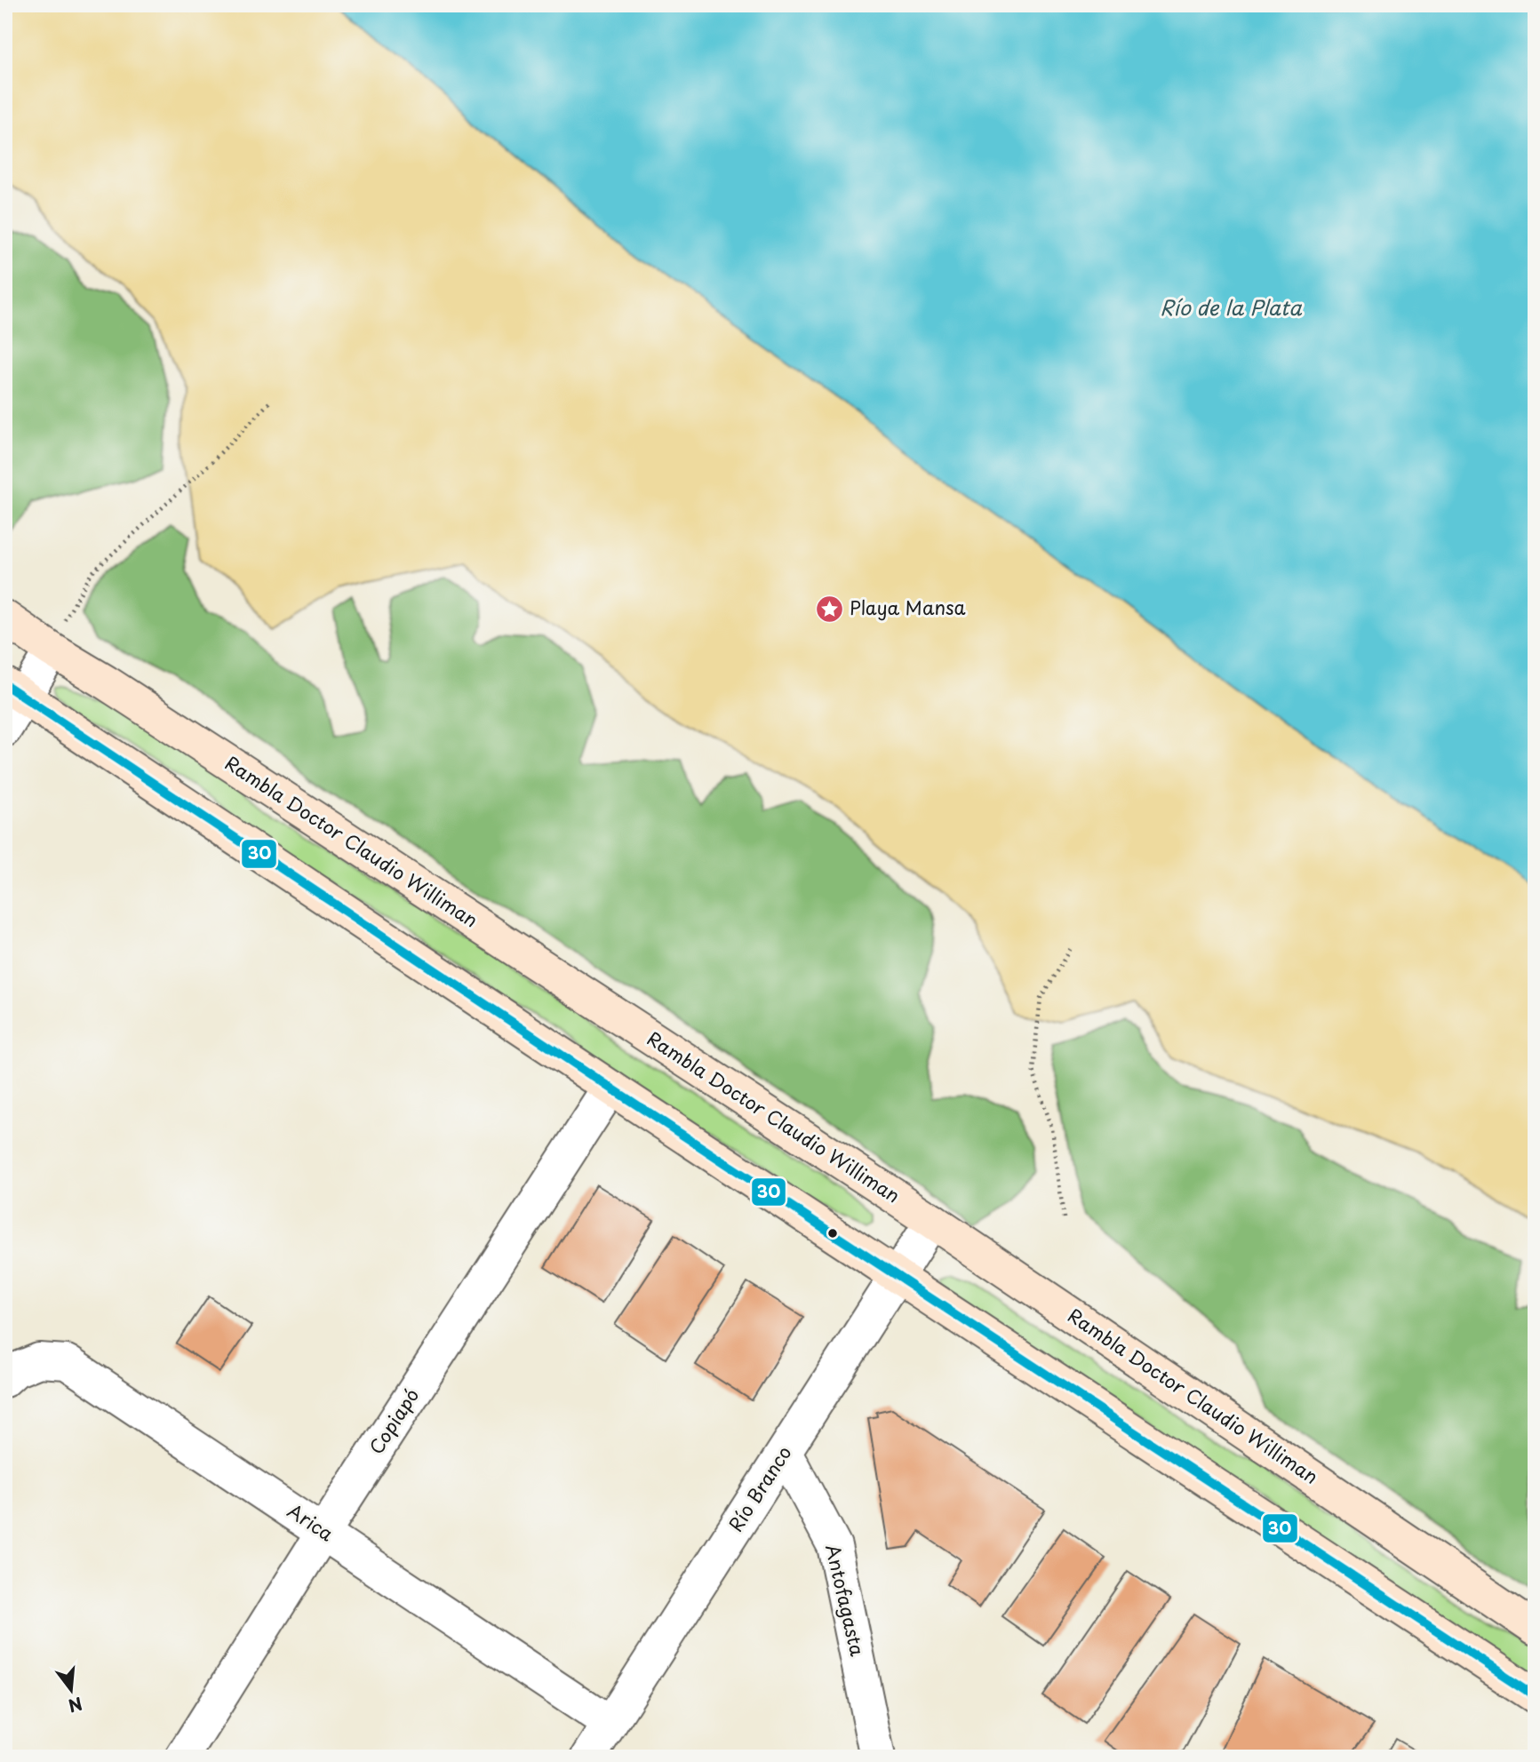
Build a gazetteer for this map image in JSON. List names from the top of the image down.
{
  "streets": {
    "main road": ["Rambla Doctor Claudio Williman"],
    "street": [
      "Copiapó",
      "Río Branco",
      "Arica",
      "Antofagasta"
    ]
  },
  "crossings": [
    ["Rambla Doctor Claudio Williman", "Río Branco"],
    ["Copiapó", "Arica"],
    ["Río Branco", "Arica"],
    ["Río Branco", "Antofagasta"]
  ],
  "water": ["Río de la Plata"],
  "places": {
    "place": ["Playa Mansa"]
  },
  "lines": ["transit line 30"],
  "north": "bottom"
}
